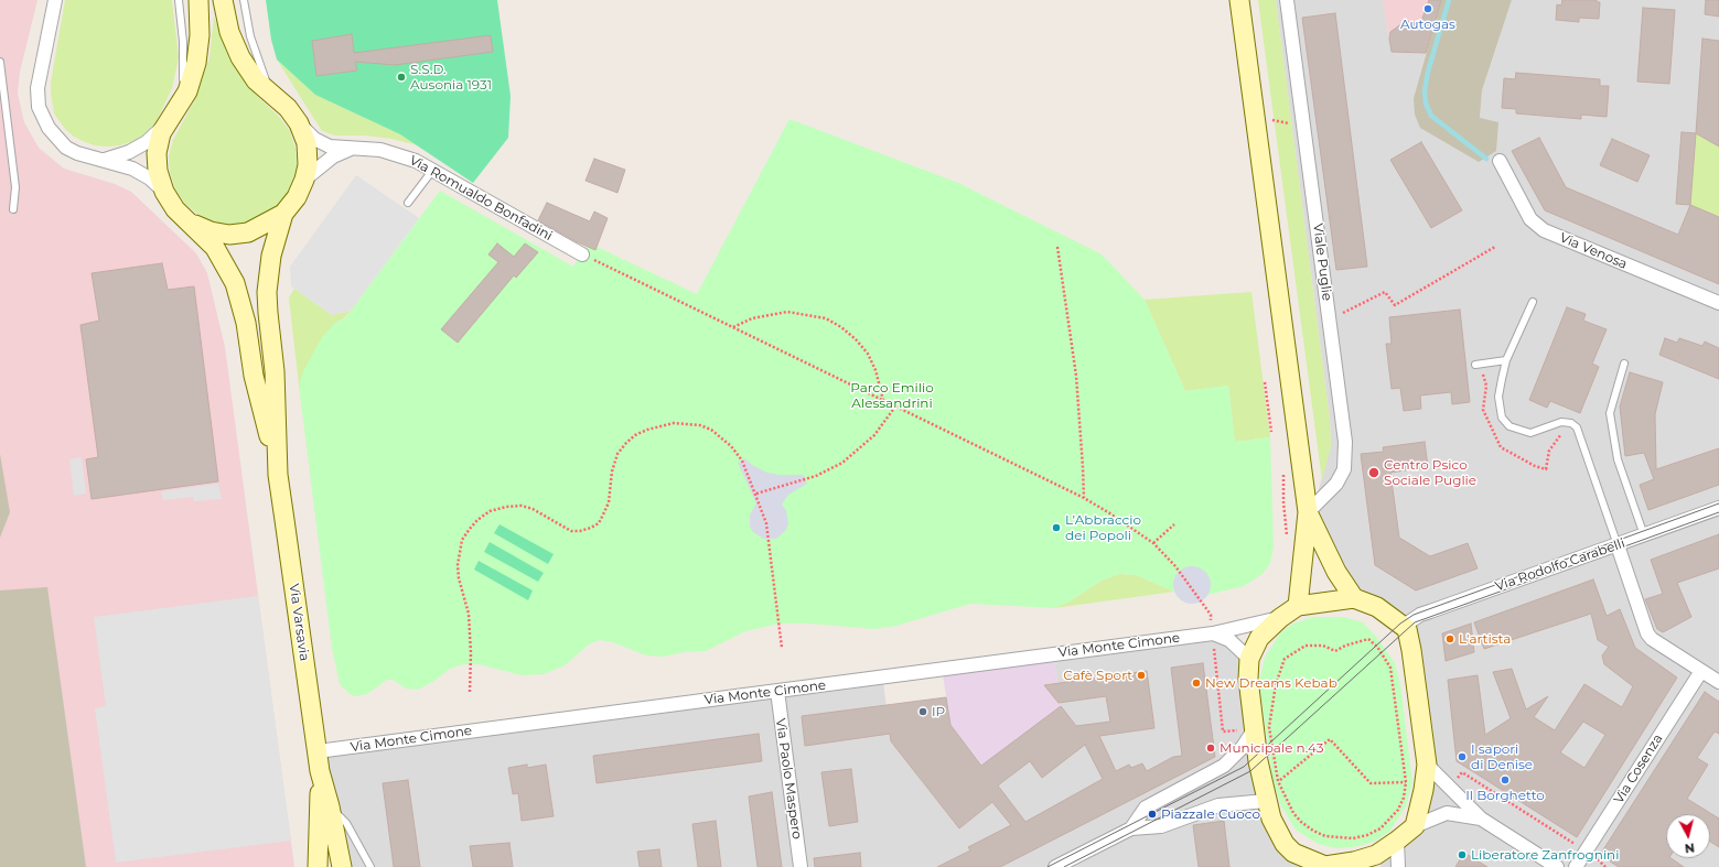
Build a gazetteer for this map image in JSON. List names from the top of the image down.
{
  "streets": {
    "street": [
      "Via Romualdo Bonfadini",
      "Via Venosa",
      "Viale Puglie",
      "Via Rodolfo Carabelli",
      "Via Varsavia",
      "Via Monte Cimone",
      "Via Cosenza",
      "Via Paolo Maspero"
    ]
  },
  "crossings": [
    ["Via Romualdo Bonfadini", "Via Varsavia"],
    ["Via Varsavia", "Via Monte Cimone"],
    ["Via Monte Cimone", "Via Paolo Maspero"]
  ],
  "parks": ["Parco Emilio Alessandrini"],
  "places": [
    "Autogas",
    "S.S.D. Ausonia 1931",
    "Centro Psico Sociale Puglie",
    "L’Abbraccio dei Popoli",
    "L'artista",
    "Cafè Sport",
    "New Dreams Kebab",
    "IP",
    "Municipale n.43",
    "I sapori di Denise",
    "Il Borghetto",
    "Piazzale Cuoco",
    "Liberatore Zanfrognini"
  ],
  "north": "bottom"
}
